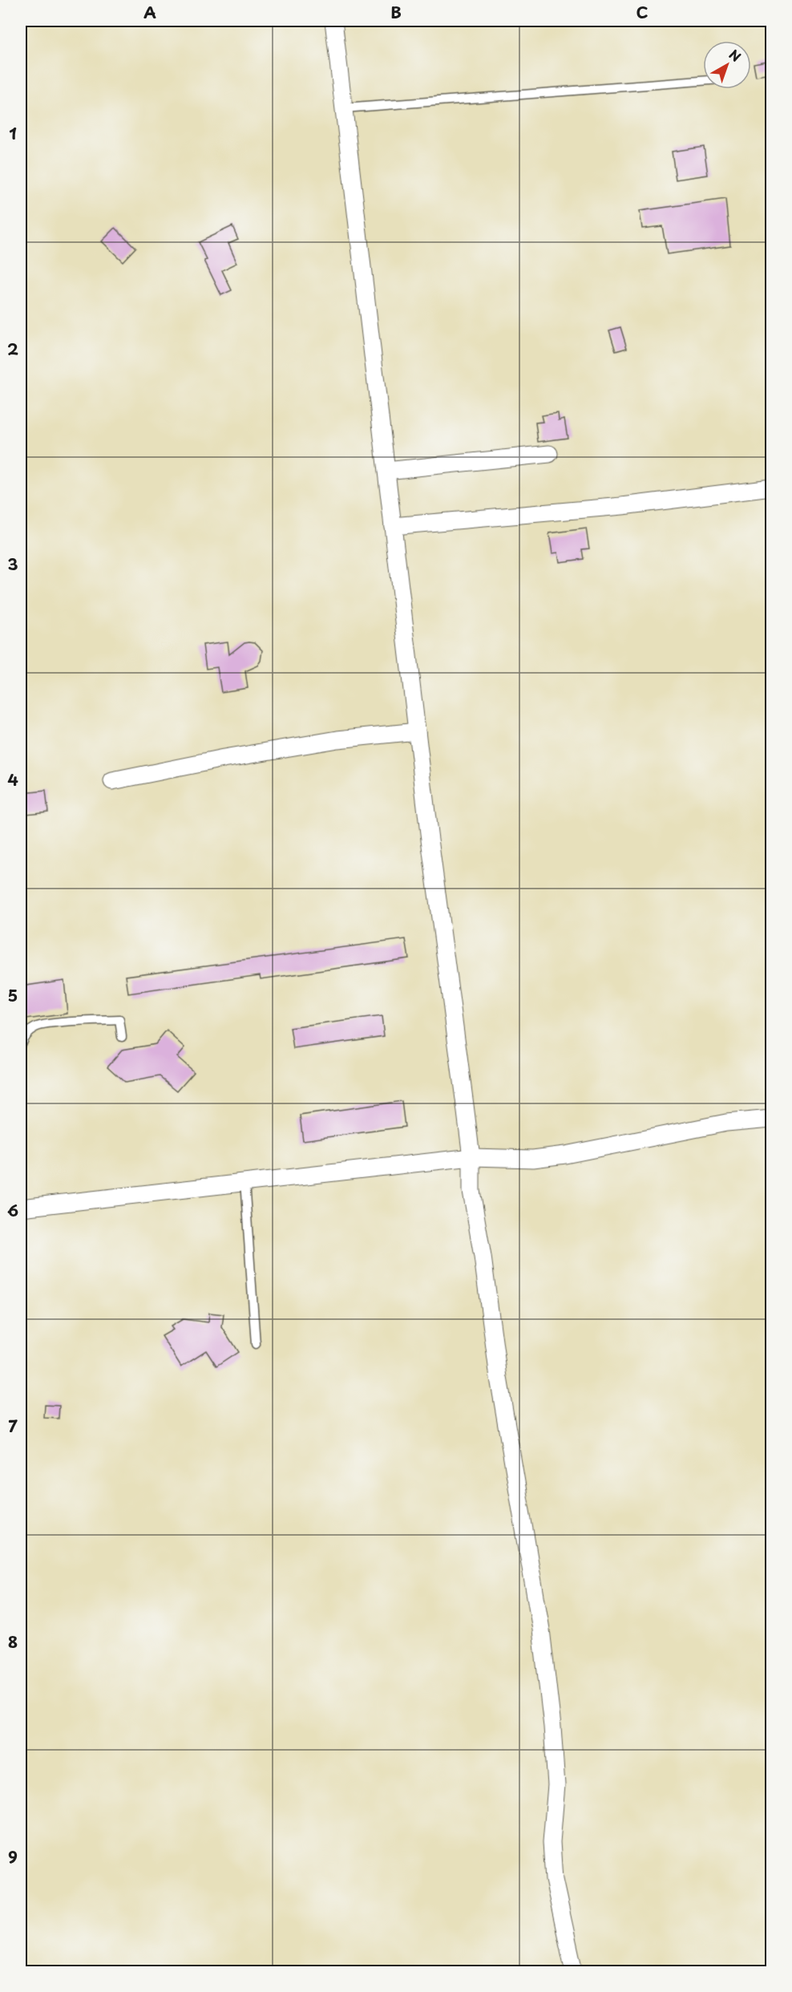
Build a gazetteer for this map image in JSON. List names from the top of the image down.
{
  "north": "top right",
  "grid": {
    "columns": ["A", "B", "C"],
    "rows": [
      "1",
      "2",
      "3",
      "4",
      "5",
      "6",
      "7",
      "8",
      "9"
    ]
  }
}
